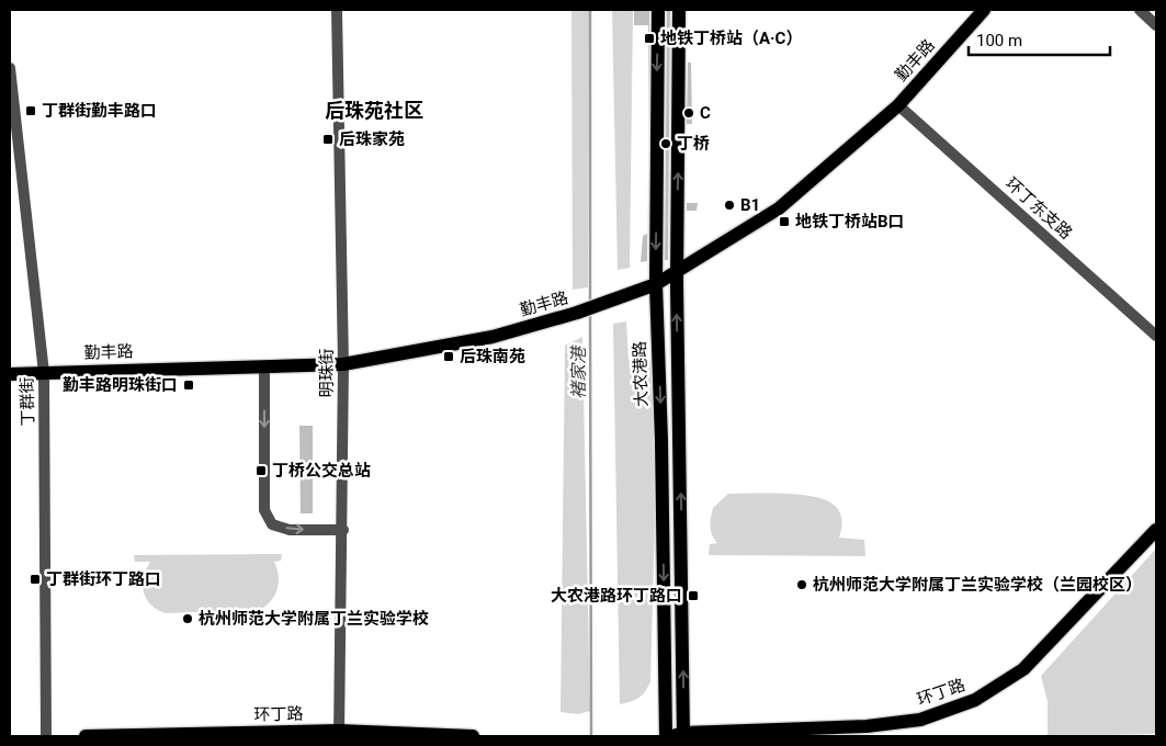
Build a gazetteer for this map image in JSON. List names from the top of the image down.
{
  "streets": {
    "main road": ["勤丰路", "大农港路", "环丁路"],
    "street": ["环丁东支路", "明珠街", "丁群街"]
  },
  "crossings": [
    ["勤丰路", "环丁东支路"],
    ["勤丰路", "明珠街"],
    ["勤丰路", "大农港路"],
    ["勤丰路", "丁群街"],
    ["明珠街", "环丁路"]
  ],
  "districts": ["后珠苑社区"],
  "water": ["褚家港"],
  "places": {
    "transit": [
      "地铁丁桥站（A·C）",
      "丁群街勤丰路口",
      "后珠家苑",
      "地铁丁桥站B口",
      "后珠南苑",
      "勤丰路明珠街口",
      "丁桥公交总站",
      "丁群街环丁路口",
      "大农港路环丁路口"
    ],
    "other": [
      "C",
      "丁桥",
      "B1",
      "杭州师范大学附属丁兰实验学校（兰园校区）",
      "杭州师范大学附属丁兰实验学校"
    ]
  },
  "scale_bar": "100 m"
}
